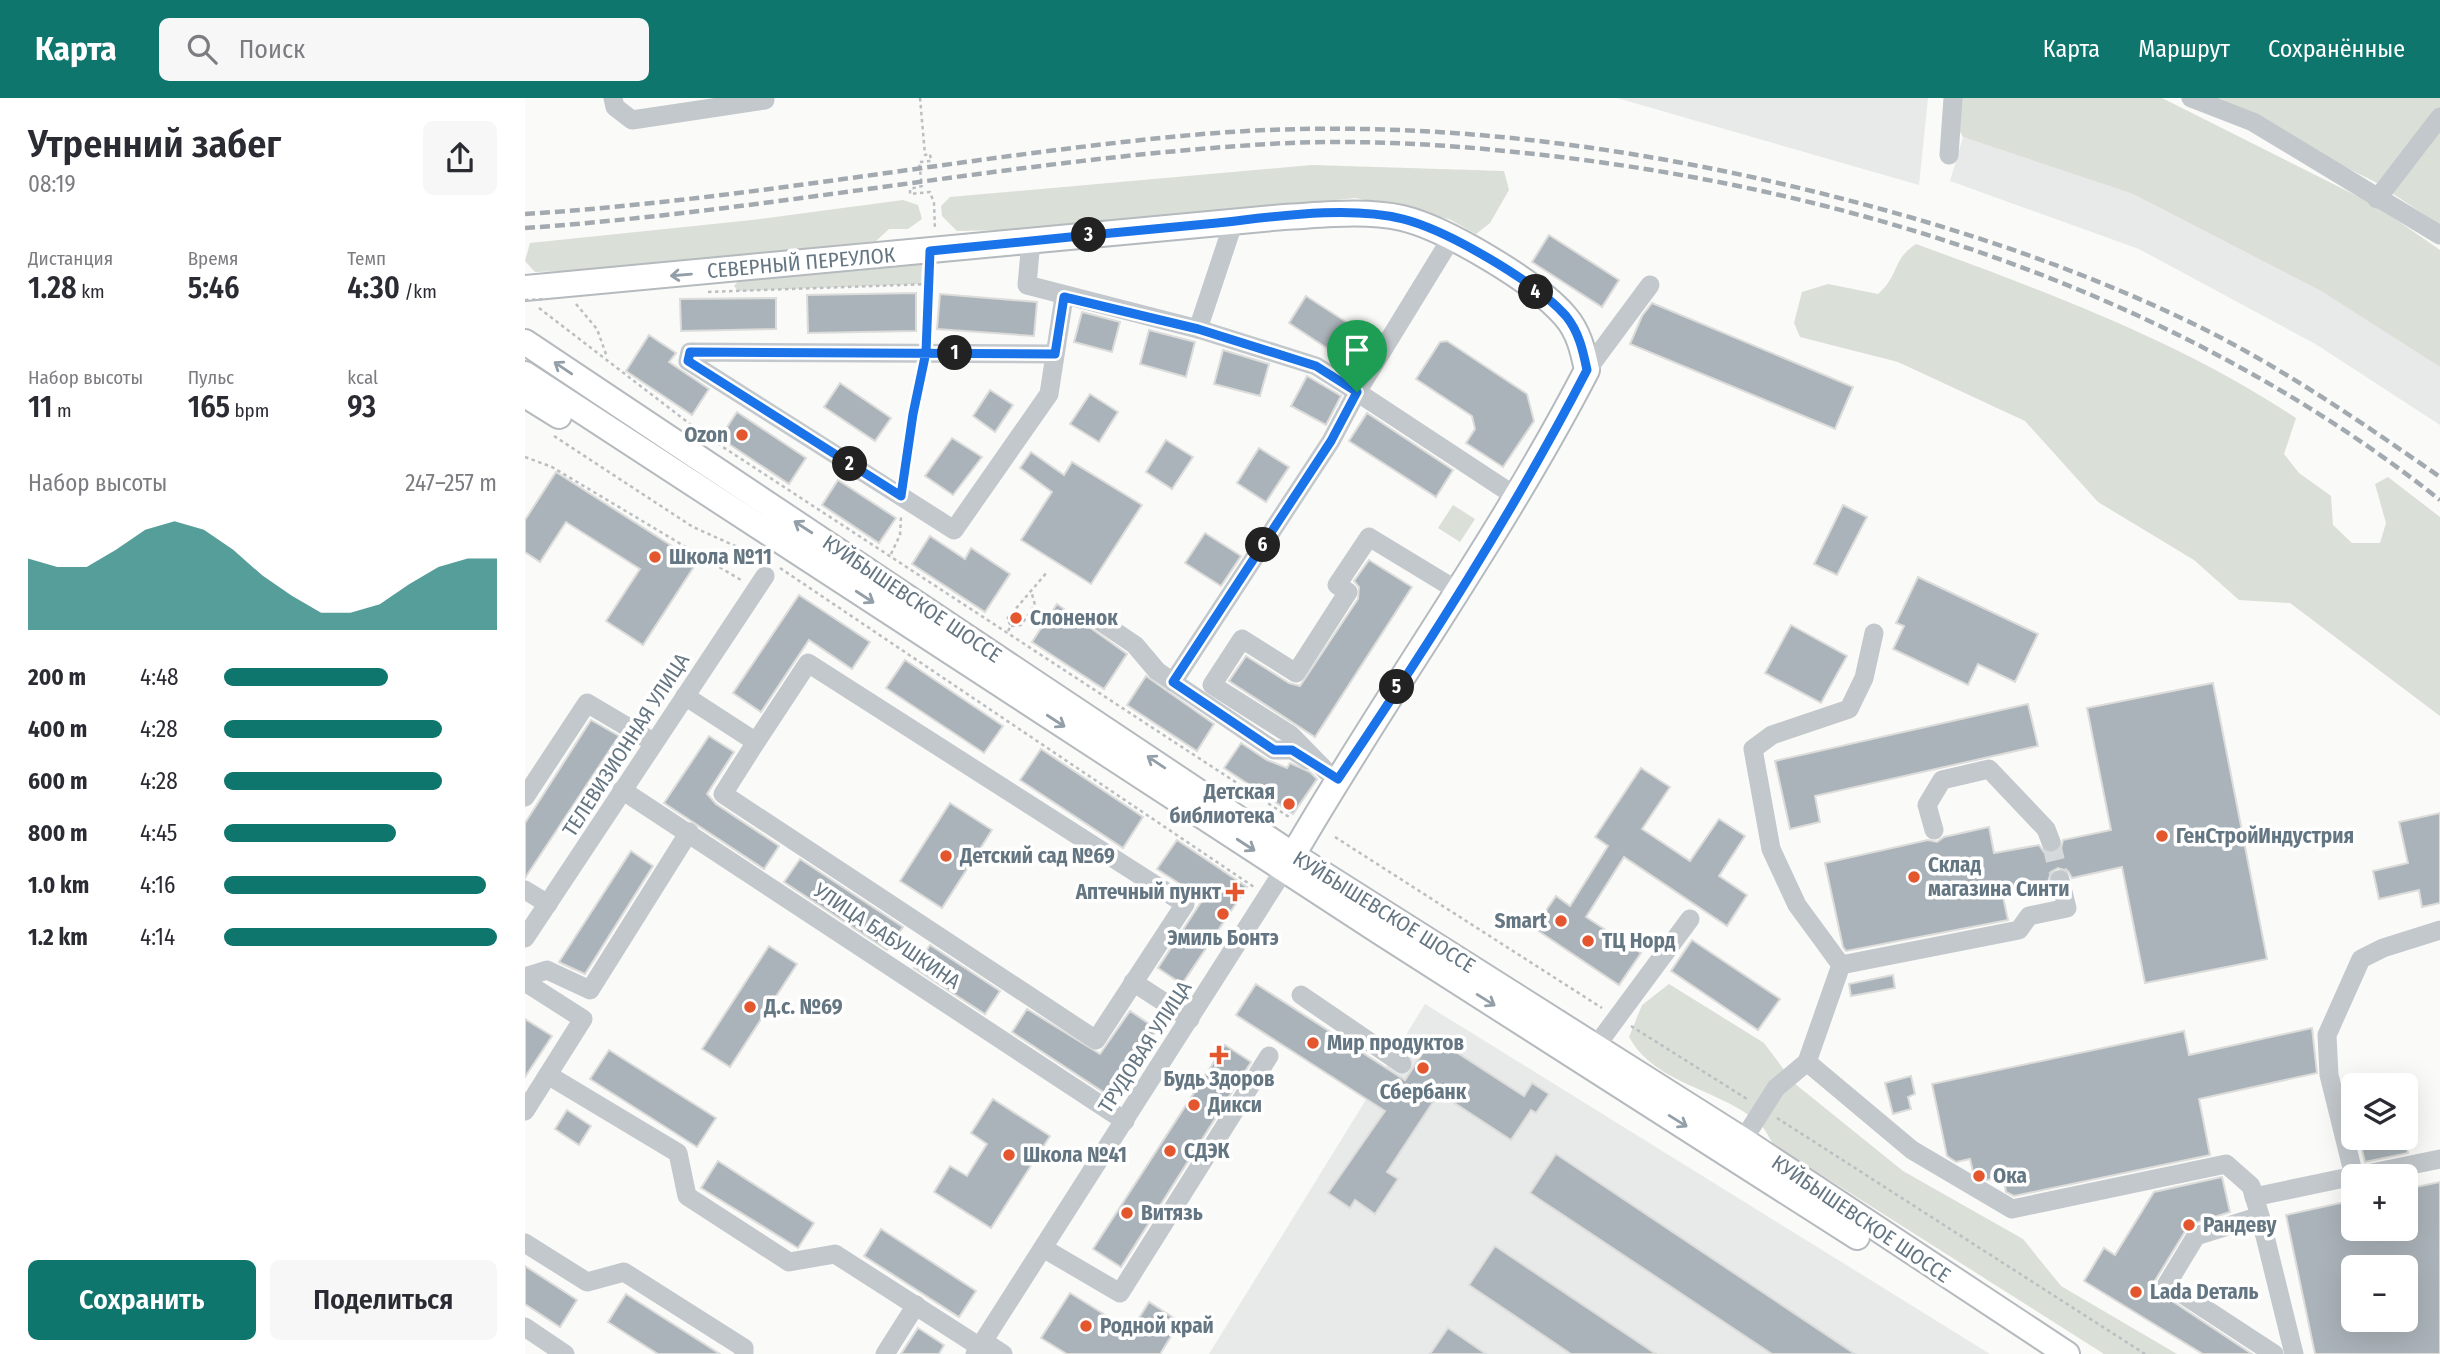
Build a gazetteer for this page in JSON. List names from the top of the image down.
{
  "streets": {
    "main road": ["СЕВЕРНЫЙ ПЕРЕУЛОК", "КУЙБЫШЕВСКОЕ ШОССЕ"],
    "street": ["ТЕЛЕВИЗИОННАЯ УЛИЦА", "УЛИЦА БАБУШКИНА", "ТРУДОВАЯ УЛИЦА"]
  },
  "crossings": [
    ["КУЙБЫШЕВСКОЕ ШОССЕ", "ТРУДОВАЯ УЛИЦА"],
    ["ТЕЛЕВИЗИОННАЯ УЛИЦА", "УЛИЦА БАБУШКИНА"],
    ["УЛИЦА БАБУШКИНА", "ТРУДОВАЯ УЛИЦА"]
  ],
  "one_way": ["СЕВЕРНЫЙ ПЕРЕУЛОК"],
  "places": {
    "other": [
      "Ozon",
      "Школа №11",
      "Слоненок",
      "Детская библиотека",
      "ГенСтройИндустрия",
      "Детский сад №69",
      "Склад магазина Синти",
      "Эмиль Бонтэ",
      "Smart",
      "ТЦ Норд",
      "Д.с. №69",
      "Мир продуктов",
      "Сбербанк",
      "Дикси",
      "СДЭК",
      "Школа №41",
      "Ока",
      "Витязь",
      "Рандеву",
      "Lada Dеталь",
      "Родной край"
    ],
    "health": ["Аптечный пункт", "Будь Здоров"]
  },
  "page": {
    "header": "Карта",
    "search": "Поиск",
    "nav": ["Карта", "Маршрут", "Сохранённые"],
    "heading": ["Утренний забег", "08:19"],
    "stats": [
      ["Дистанция", "1.28 km"],
      ["Время", "5:46"],
      ["Темп", "4:30 /km"],
      ["Набор высоты", "11 m"],
      ["Пульс", "165 bpm"],
      ["kcal", "93"]
    ],
    "pins": [
      "3",
      "4",
      "1",
      "2",
      "6",
      "5"
    ],
    "chart": ["Набор высоты", "247–257 m"],
    "list": [
      {
        "name": "200 m",
        "note": "4:48"
      },
      {
        "name": "400 m",
        "note": "4:28"
      },
      {
        "name": "600 m",
        "note": "4:28"
      },
      {
        "name": "800 m",
        "note": "4:45"
      },
      {
        "name": "1.0 km",
        "note": "4:16"
      },
      {
        "name": "1.2 km",
        "note": "4:14"
      }
    ],
    "map_buttons": ["+", "−"],
    "buttons": ["Сохранить", "Поделиться"]
  }
}
